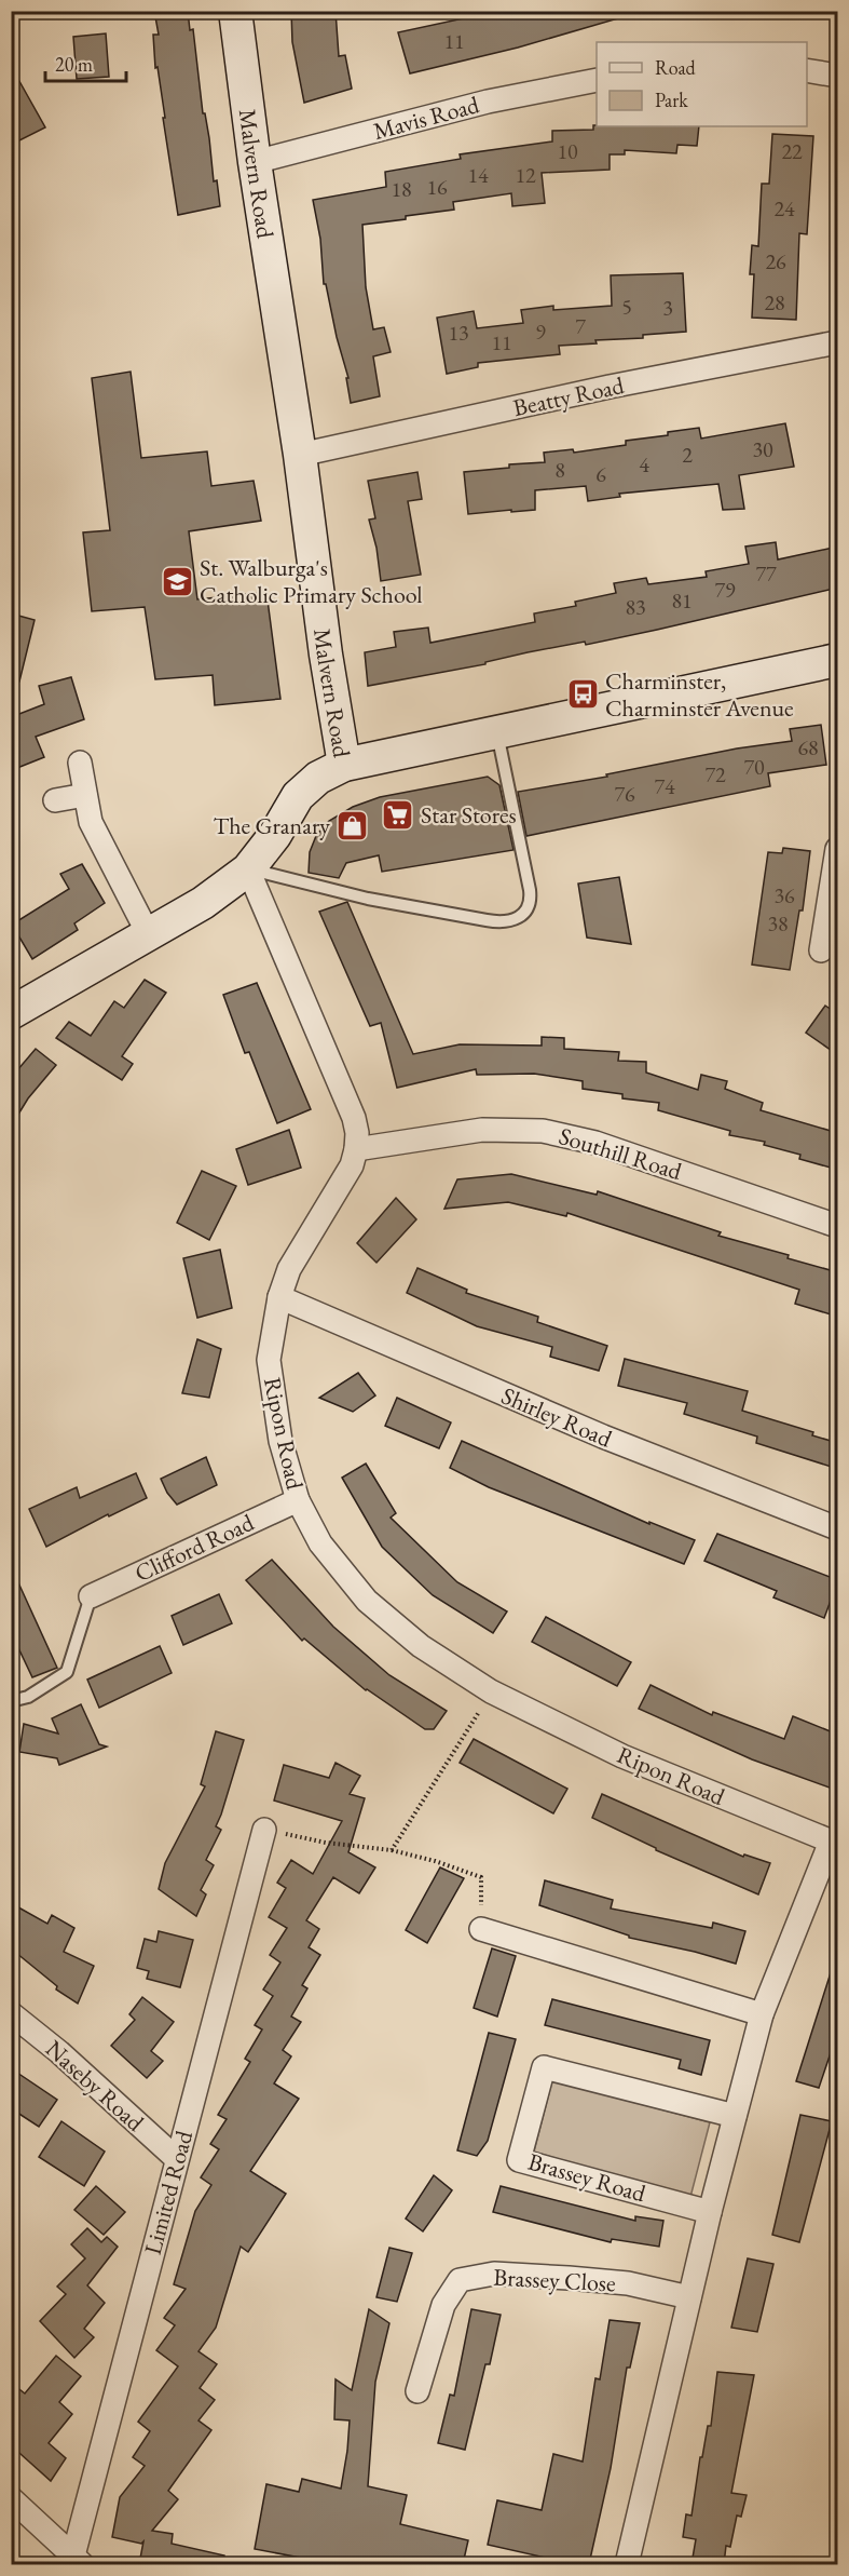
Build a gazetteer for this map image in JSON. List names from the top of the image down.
{
  "streets": {
    "street": [
      "Mavis Road",
      "Malvern Road",
      "Beatty Road",
      "Southill Road",
      "Shirley Road",
      "Ripon Road",
      "Clifford Road",
      "Naseby Road",
      "Brassey Road",
      "Limited Road",
      "Brassey Close"
    ]
  },
  "crossings": [
    ["Mavis Road", "Malvern Road"],
    ["Malvern Road", "Beatty Road"],
    ["Malvern Road", "Ripon Road"],
    ["Southill Road", "Ripon Road"],
    ["Shirley Road", "Ripon Road"],
    ["Ripon Road", "Clifford Road"],
    ["Naseby Road", "Limited Road"]
  ],
  "places": {
    "school or university": ["St. Walburga's Catholic Primary School"],
    "bus stop": ["Charminster, Charminster Avenue"],
    "supermarket": ["Star Stores"],
    "shop": ["The Granary"]
  },
  "house_numbers": [
    "11",
    "10",
    "22",
    "14",
    "12",
    "16",
    "18",
    "24",
    "26",
    "28",
    "5",
    "3",
    "7",
    "9",
    "13",
    "11",
    "30",
    "2",
    "4",
    "8",
    "6",
    "77",
    "79",
    "81",
    "83",
    "68",
    "70",
    "72",
    "74",
    "76",
    "36",
    "38"
  ],
  "legend": ["Road", "Park"],
  "scale_bar": "20 m"
}
